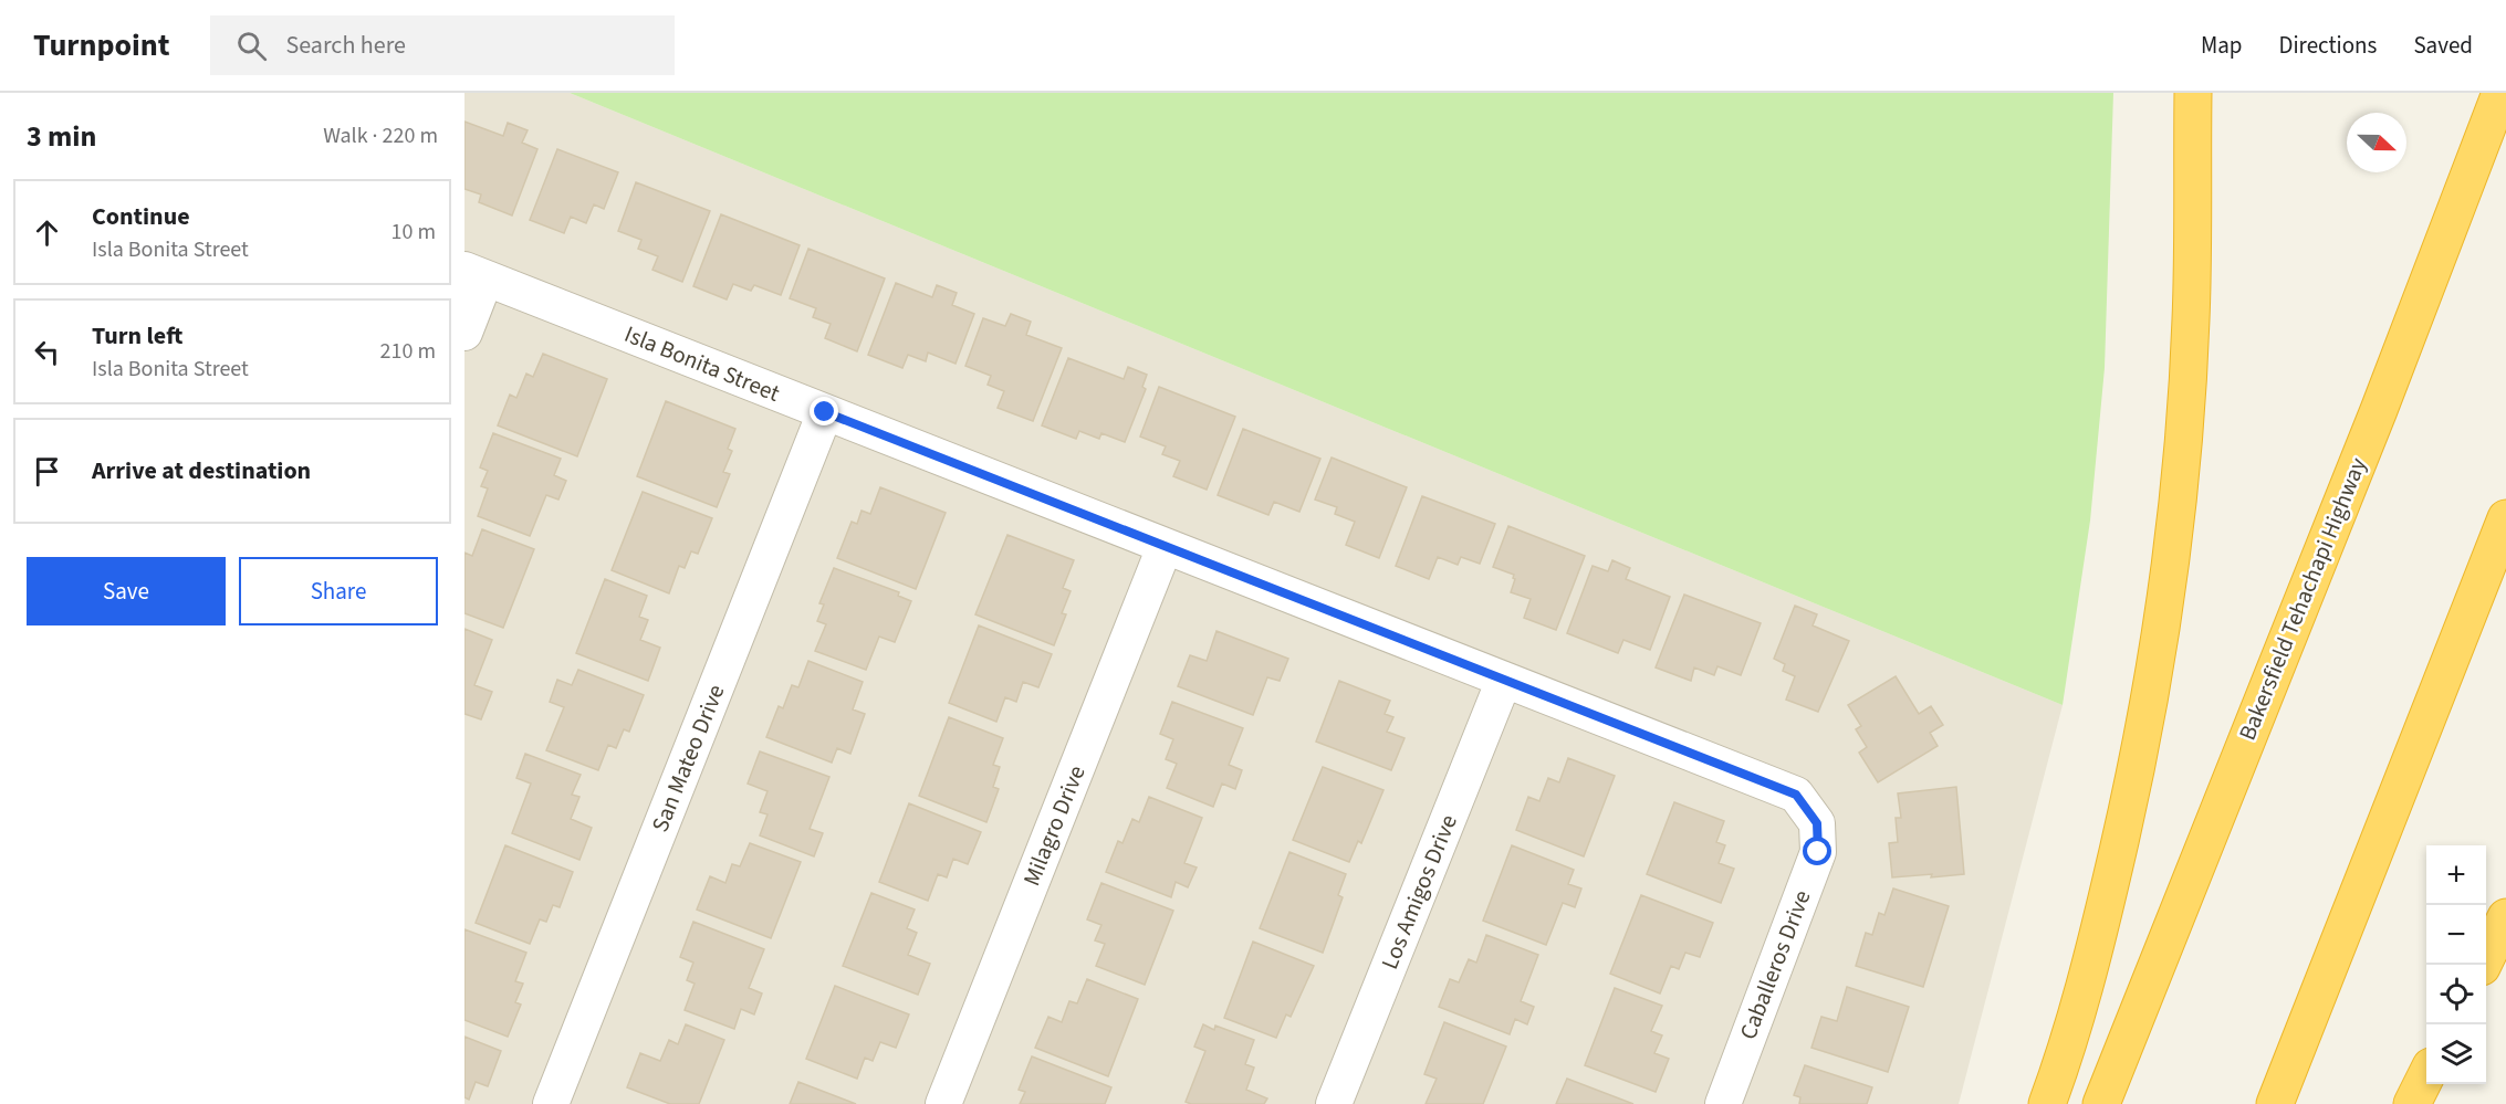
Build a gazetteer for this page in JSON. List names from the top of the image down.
{
  "streets": {
    "highway": ["Bakersfield Tehachapi Highway"],
    "street": [
      "Isla Bonita Street",
      "San Mateo Drive",
      "Milagro Drive",
      "Los Amigos Drive",
      "Caballeros Drive"
    ]
  },
  "crossings": [
    ["Isla Bonita Street", "San Mateo Drive"],
    ["Isla Bonita Street", "Milagro Drive"],
    ["Isla Bonita Street", "Los Amigos Drive"],
    ["Isla Bonita Street", "Caballeros Drive"]
  ],
  "north": "right",
  "page": {
    "header": "Turnpoint",
    "search": "Search here",
    "nav": ["Map", "Directions", "Saved"],
    "heading": ["3 min", "Walk · 220 m"],
    "list": [
      ["Continue", "Isla Bonita Street", "10 m"],
      ["Turn left", "Isla Bonita Street", "210 m"],
      "Arrive at destination"
    ],
    "buttons": ["Save", "Share"],
    "map_buttons": ["+", "−"]
  }
}
